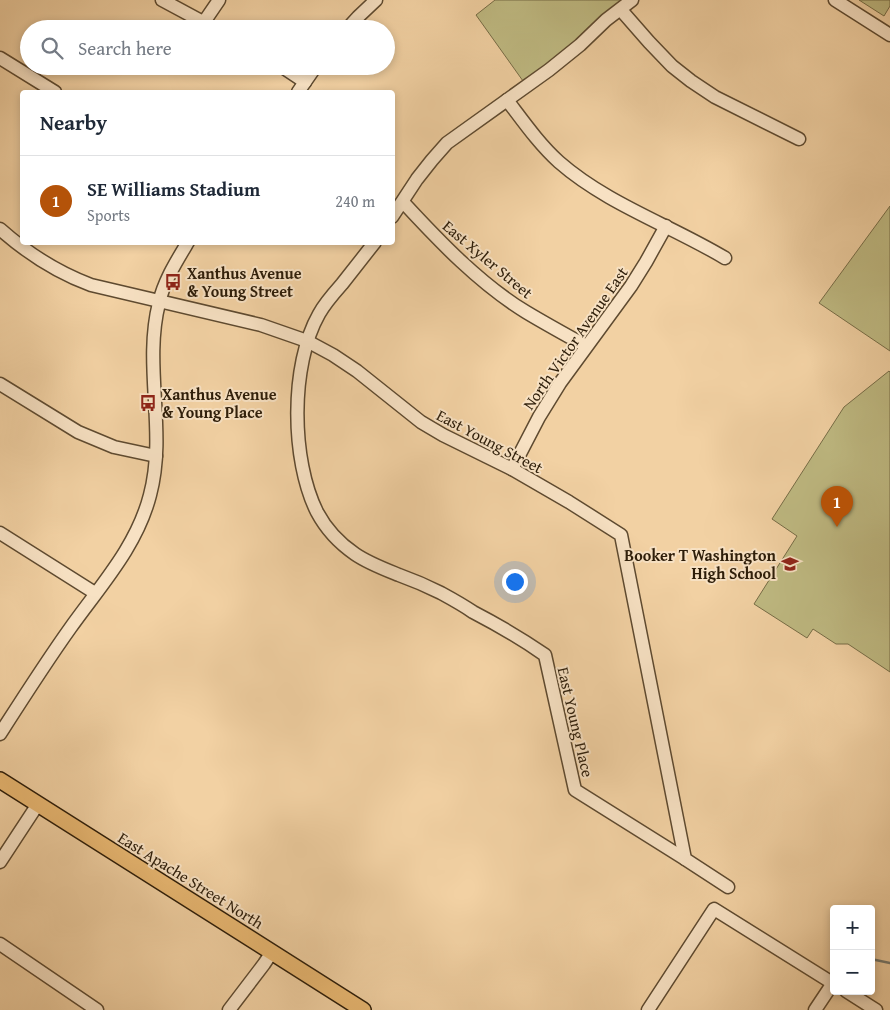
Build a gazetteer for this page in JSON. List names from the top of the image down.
{
  "streets": {
    "main road": ["East Apache Street North"],
    "street": [
      "East Xyler Street",
      "North Victor Avenue East",
      "East Young Street",
      "East Young Place"
    ]
  },
  "crossings": [
    ["East Xyler Street", "North Victor Avenue East"],
    ["North Victor Avenue East", "East Young Street"],
    ["East Young Street", "East Young Place"]
  ],
  "places": {
    "bus stop": ["Xanthus Avenue & Young Street", "Xanthus Avenue & Young Place"],
    "school or university": ["Booker T Washington High School"]
  },
  "page": {
    "search": "Search here",
    "heading": "Nearby",
    "list": [
      {
        "mark": "1",
        "name": "SE Williams Stadium",
        "note": "Sports",
        "value": "240 m"
      }
    ],
    "pins": "1",
    "map_buttons": ["+", "−"]
  }
}
